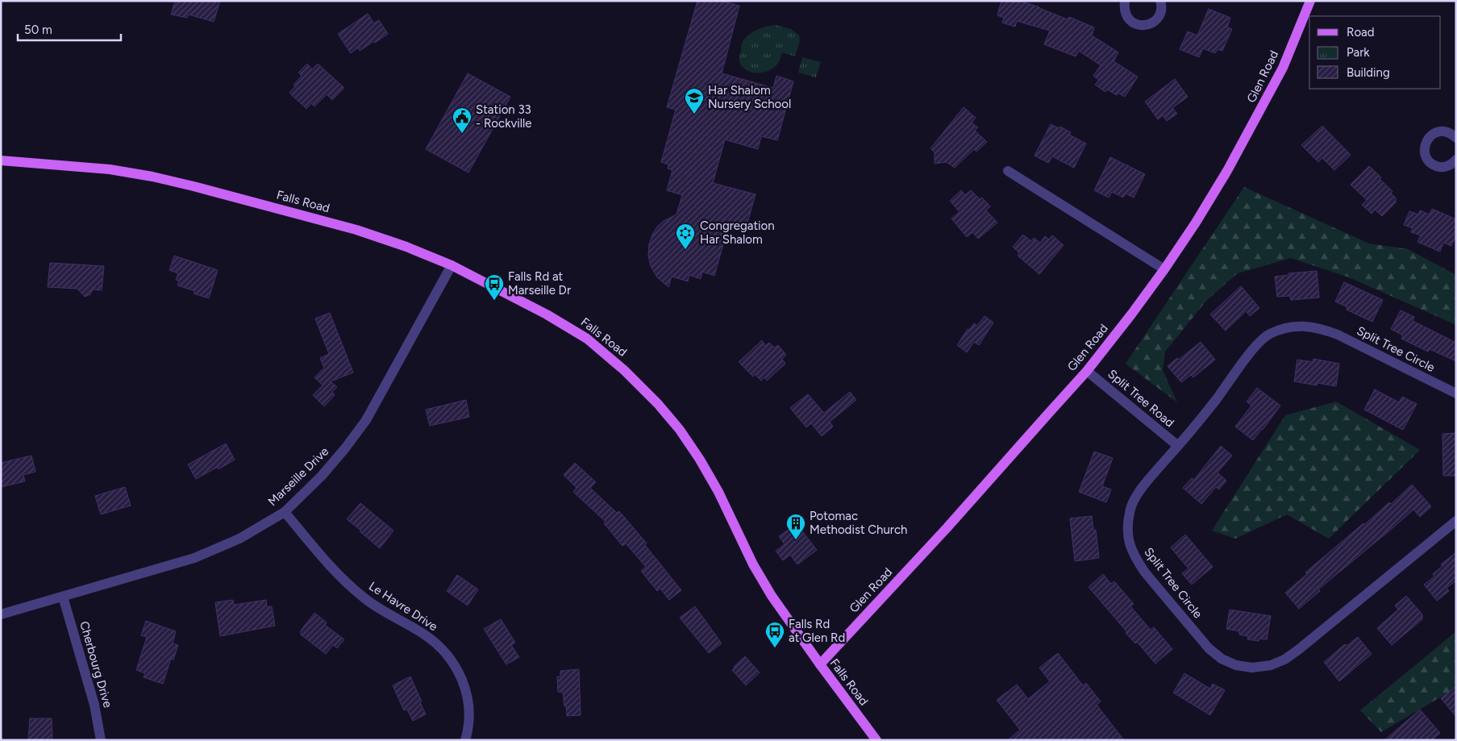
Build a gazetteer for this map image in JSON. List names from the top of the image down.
{
  "streets": {
    "main road": ["Glen Road", "Falls Road"],
    "street": [
      "Split Tree Circle",
      "Split Tree Road",
      "Marseille Drive",
      "Le Havre Drive",
      "Cherbourg Drive"
    ]
  },
  "crossings": [
    ["Glen Road", "Falls Road"],
    ["Glen Road", "Split Tree Road"],
    ["Falls Road", "Marseille Drive"],
    ["Split Tree Circle", "Split Tree Road"],
    ["Marseille Drive", "Le Havre Drive"],
    ["Marseille Drive", "Cherbourg Drive"]
  ],
  "places": {
    "school or university": ["Har Shalom Nursery School"],
    "public building": ["Station 33 - Rockville"],
    "synagogue": ["Congregation Har Shalom"],
    "bus stop": ["Falls Rd at Marseille Dr", "Falls Rd at Glen Rd"],
    "building": ["Potomac Methodist Church"]
  },
  "legend": ["Road", "Park", "Building"],
  "scale_bar": "50 m"
}
